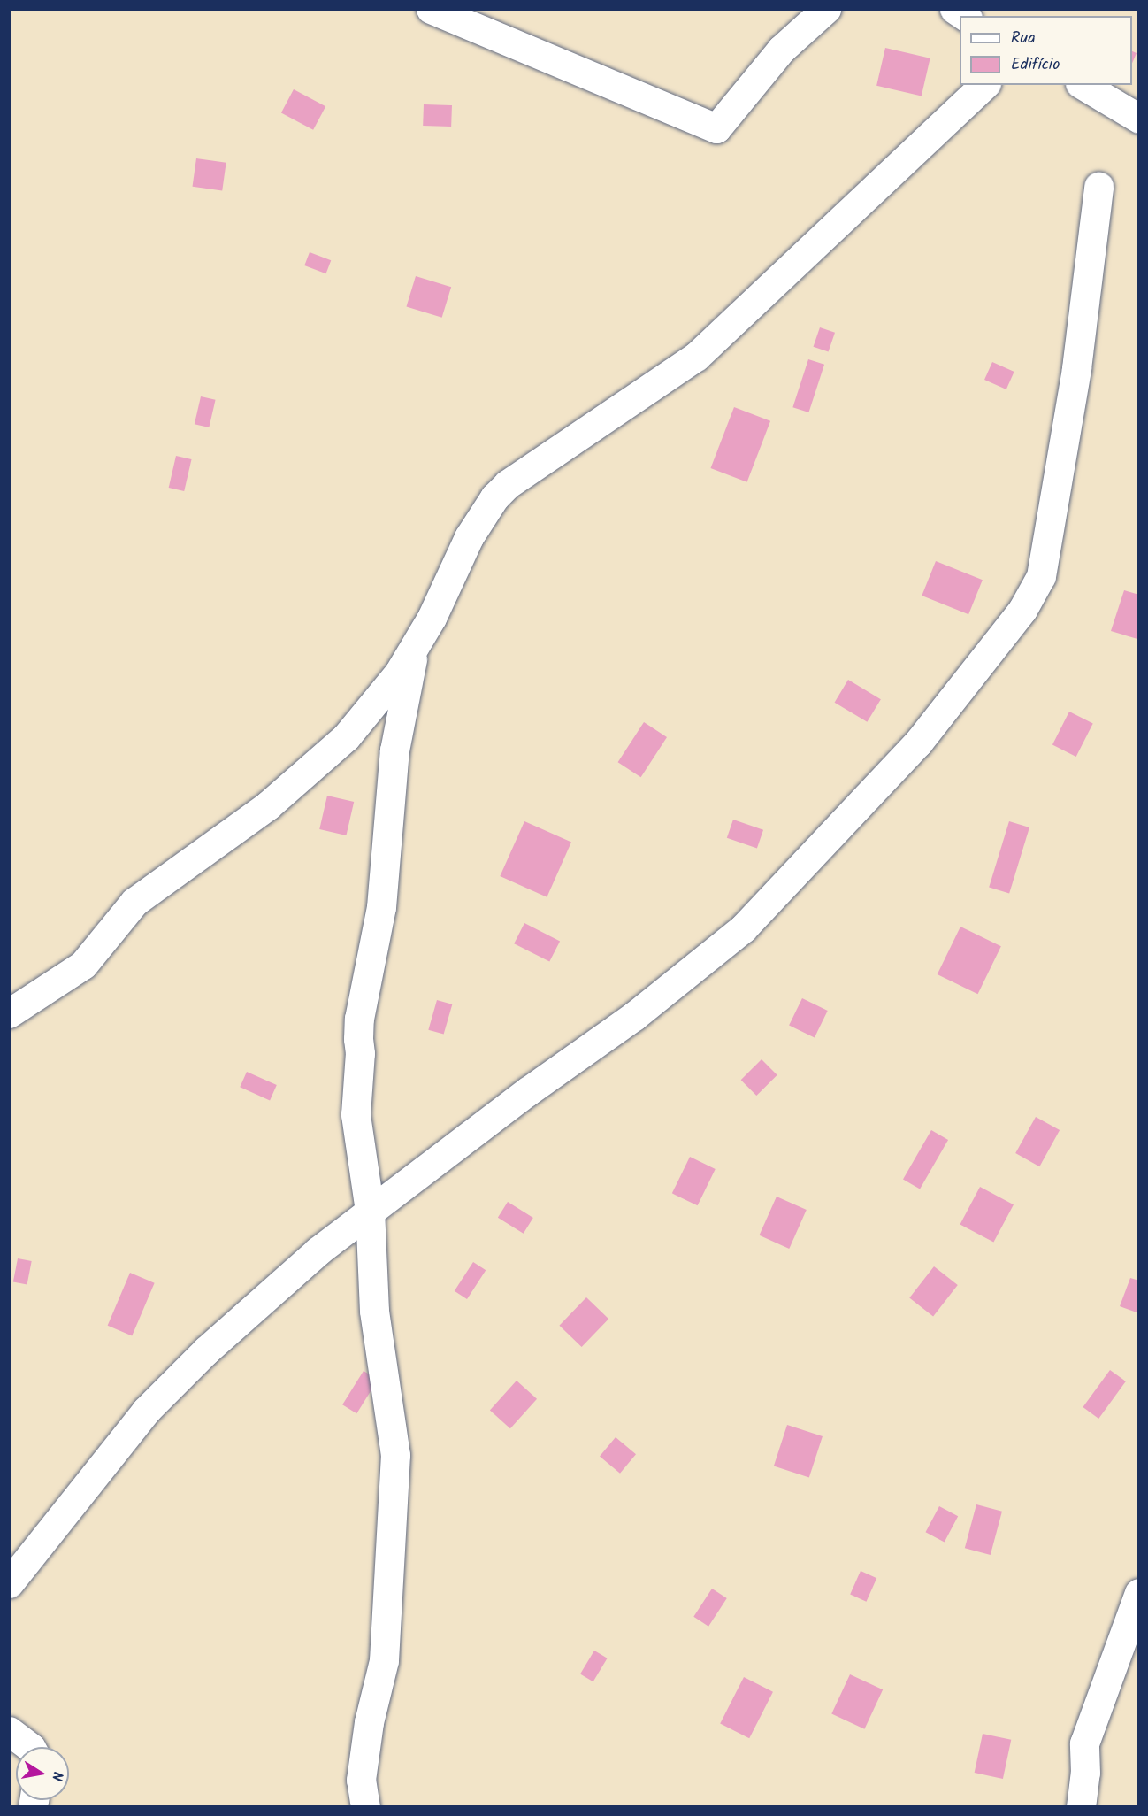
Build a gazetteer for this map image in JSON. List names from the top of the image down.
{
  "legend": ["Rua", "Edifício"],
  "north": "right"
}
